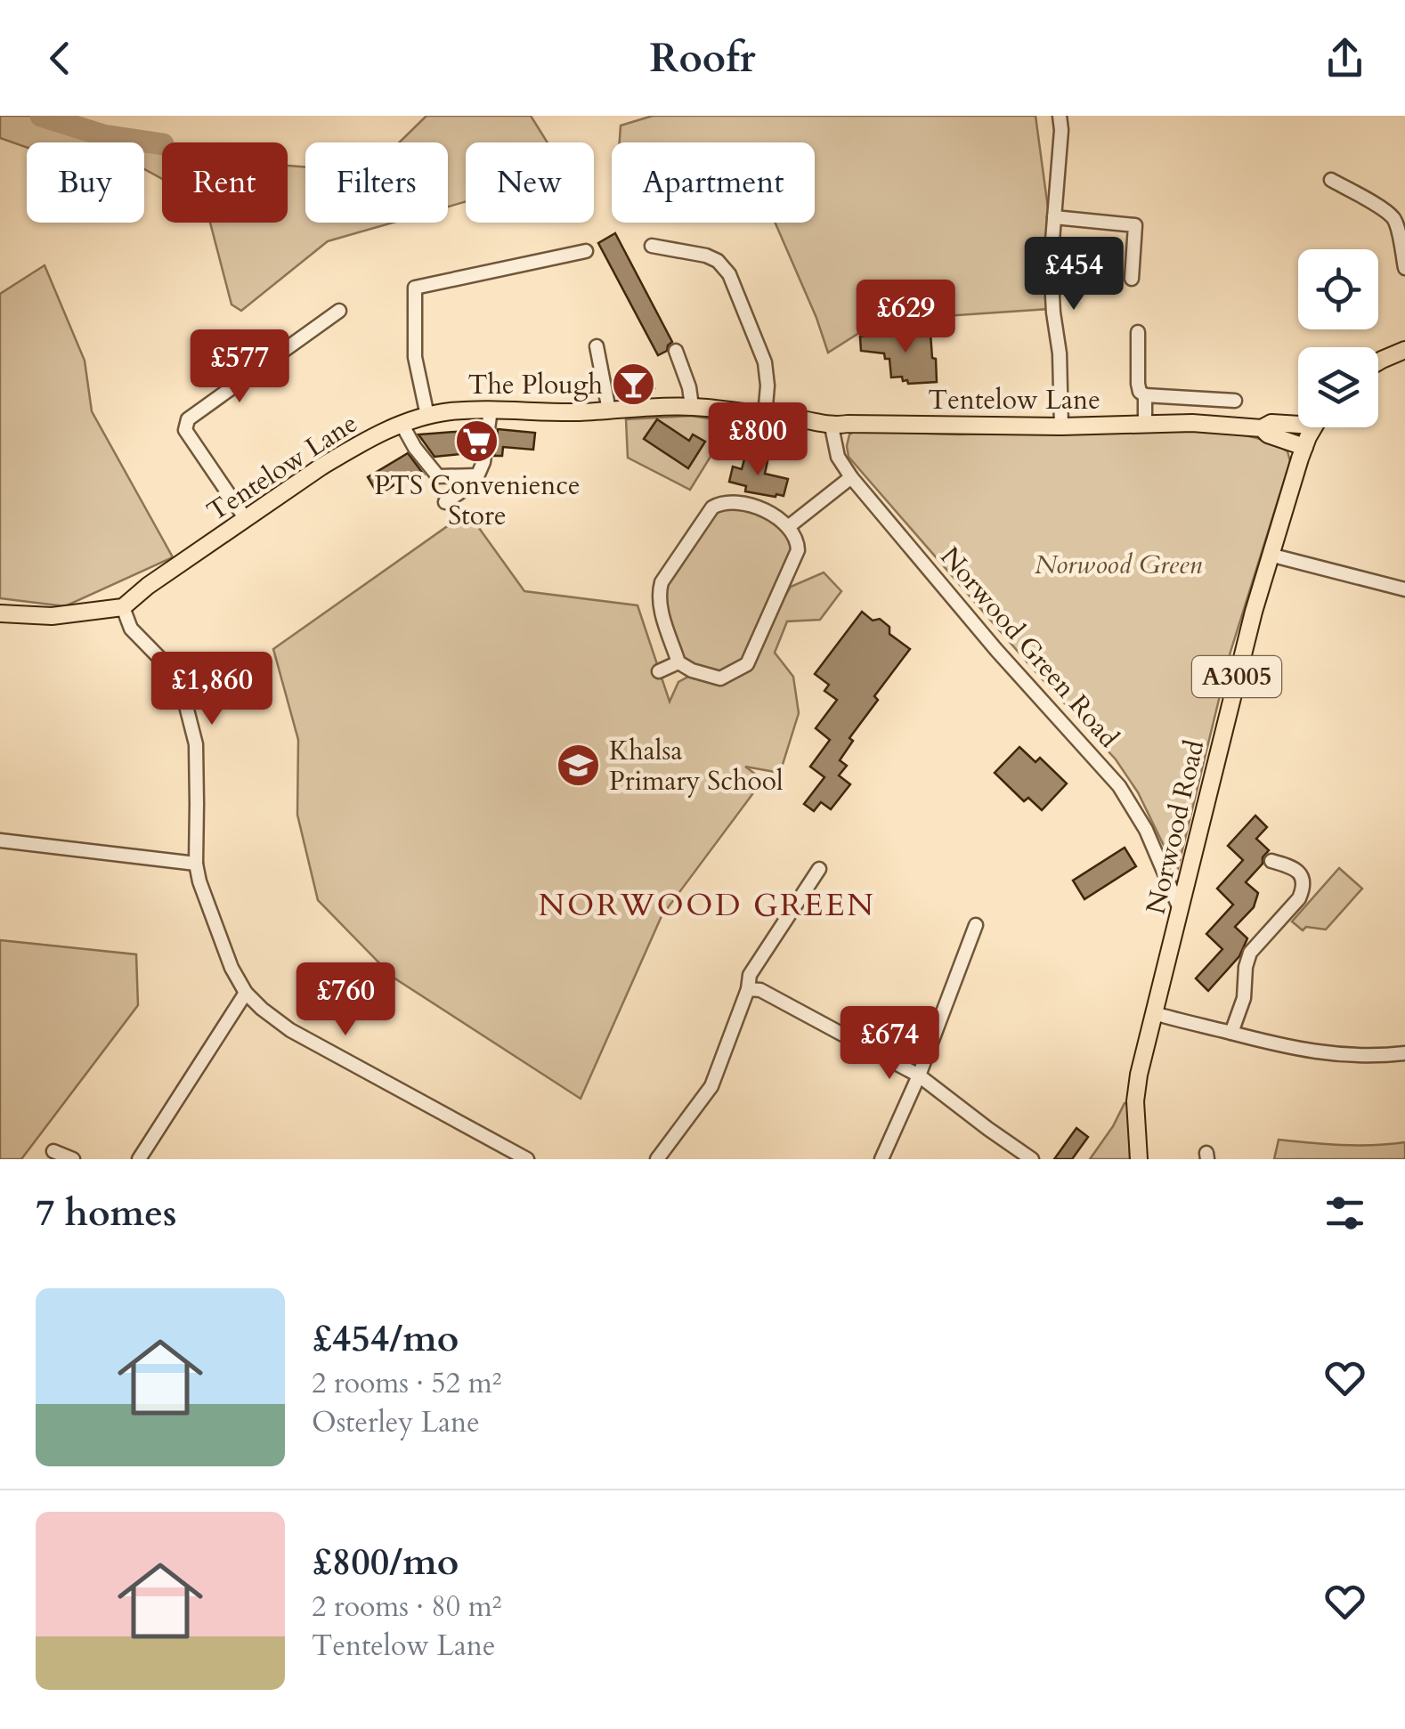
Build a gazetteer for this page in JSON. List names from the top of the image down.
{
  "streets": {
    "main road": ["Tentelow Lane", "A3005", "Norwood Road"],
    "street": ["Norwood Green Road"]
  },
  "crossings": [
    ["Tentelow Lane", "Norwood Green Road"],
    ["Tentelow Lane", "Norwood Road"],
    ["Norwood Green Road", "Norwood Road"]
  ],
  "districts": ["NORWOOD GREEN"],
  "parks": ["Norwood Green"],
  "places": {
    "bar": ["The Plough"],
    "supermarket": ["PTS Convenience Store"],
    "school or university": ["Khalsa Primary School"]
  },
  "page": {
    "header": "Roofr",
    "chip": [
      "Buy",
      "Rent",
      "Filters",
      "New",
      "Apartment"
    ],
    "price": [
      "£454",
      "£629",
      "£577",
      "£800",
      "£1,860",
      "£760",
      "£674"
    ],
    "heading": "7 homes",
    "list": [
      {
        "name": "£454/mo",
        "note": "2 rooms · 52 m² · Osterley Lane"
      },
      {
        "name": "£800/mo",
        "note": "2 rooms · 80 m² · Tentelow Lane"
      }
    ]
  }
}
